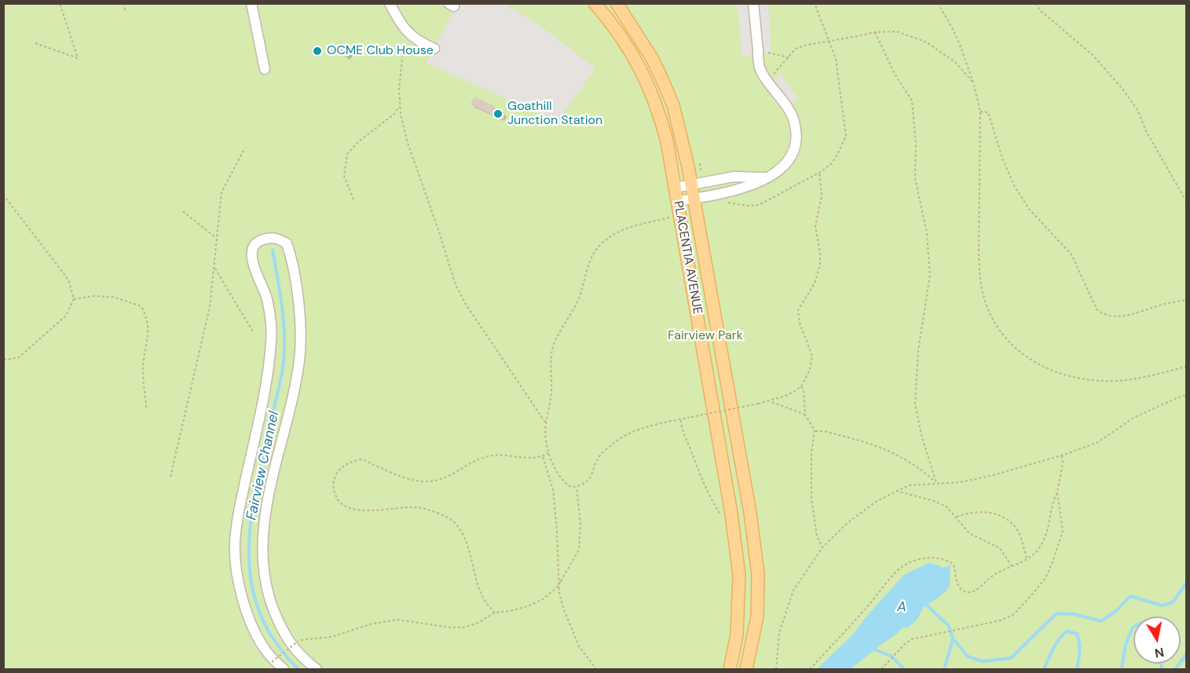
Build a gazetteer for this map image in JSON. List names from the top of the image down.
{
  "streets": {
    "main road": ["PLACENTIA AVENUE"]
  },
  "water": ["Fairview Channel", "A"],
  "parks": ["Fairview Park"],
  "places": ["OCME Club House", "Goathill Junction Station"],
  "north": "bottom"
}
